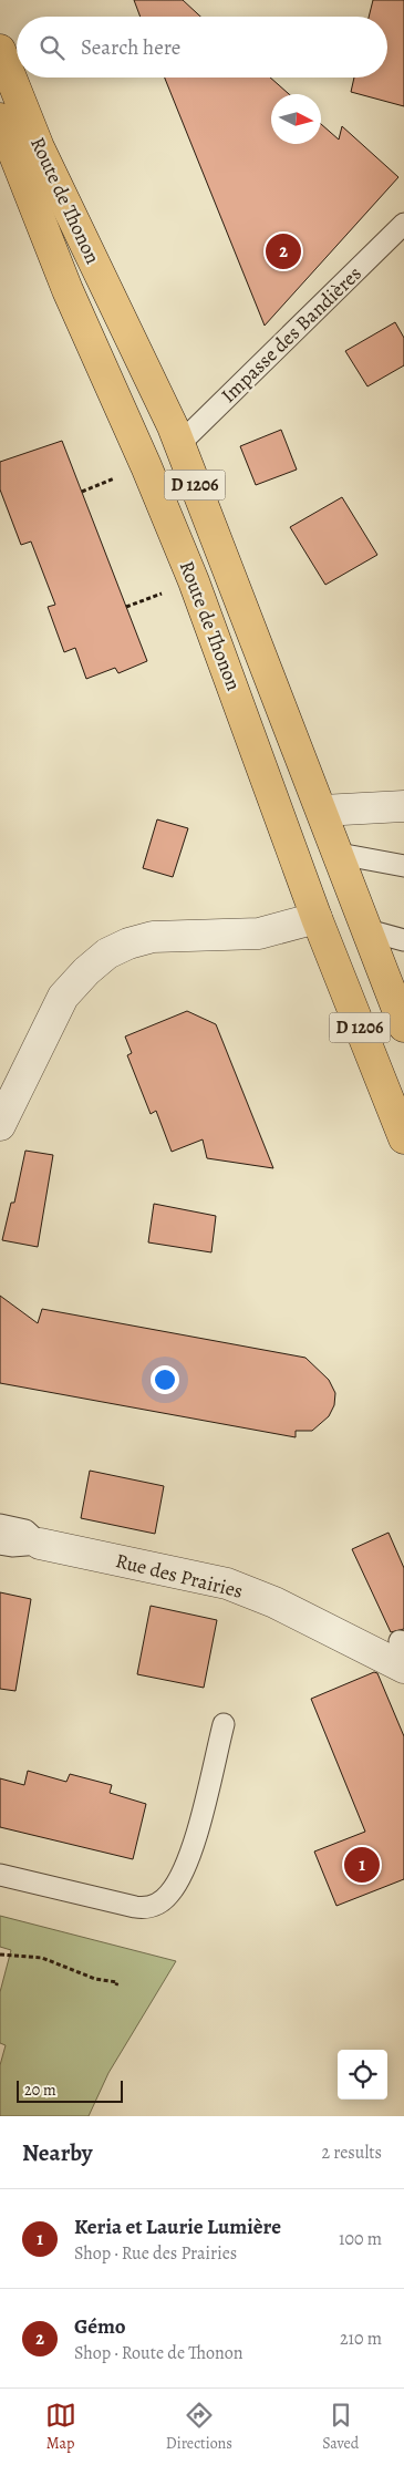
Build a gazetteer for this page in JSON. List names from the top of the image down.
{
  "streets": {
    "main road": ["Route de Thonon", "D 1206"],
    "street": ["Rue des Prairies"],
    "lane": ["Impasse des Bandières"]
  },
  "crossings": [
    ["Route de Thonon", "Impasse des Bandières"]
  ],
  "scale_bar": "20 m",
  "north": "right",
  "page": {
    "search": "Search here",
    "pins": ["2", "1"],
    "scale": "20 m",
    "heading": ["Nearby", "2 results"],
    "list": [
      {
        "mark": "1",
        "name": "Keria et Laurie Lumière",
        "note": "Shop · Rue des Prairies",
        "value": "100 m"
      },
      {
        "mark": "2",
        "name": "Gémo",
        "note": "Shop · Route de Thonon",
        "value": "210 m"
      }
    ],
    "nav": ["Map", "Directions", "Saved"]
  }
}
